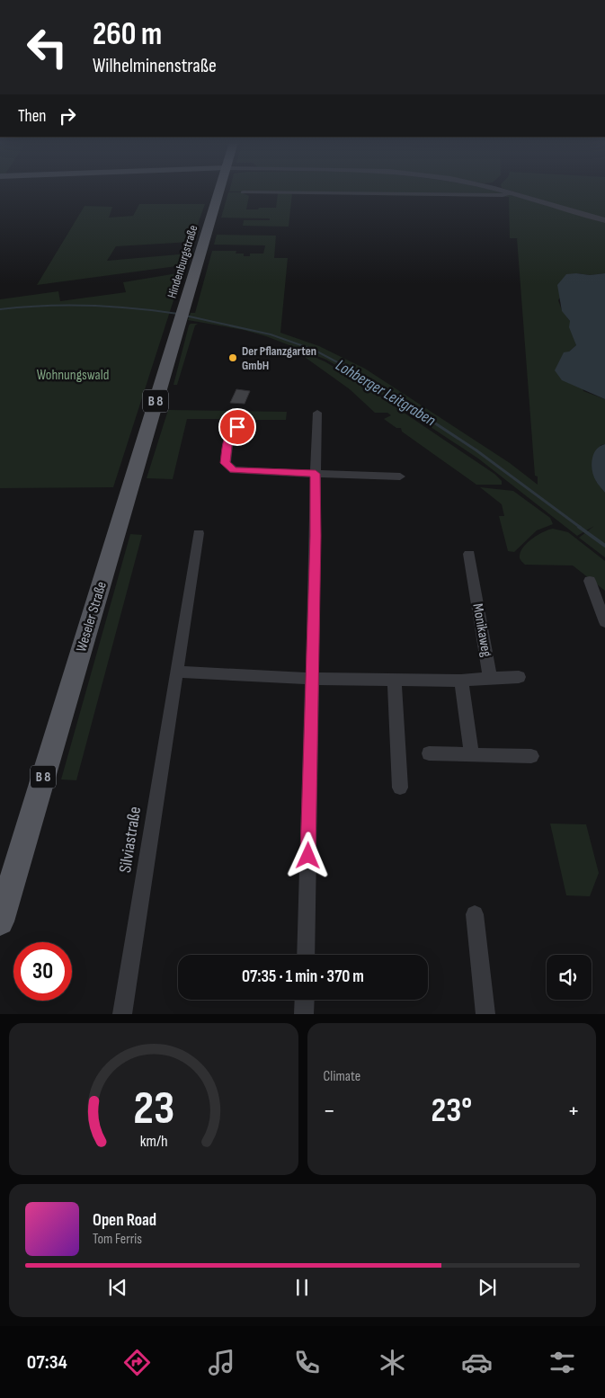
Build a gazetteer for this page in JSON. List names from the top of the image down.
{
  "streets": {
    "main road": ["Hindenburgstraße", "B 8", "Weseler Straße"],
    "street": ["Monikaweg", "Silviastraße"]
  },
  "crossings": [
    ["Hindenburgstraße", "Weseler Straße"]
  ],
  "water": ["Lohberger Leitgraben"],
  "parks": ["Wohnungswald"],
  "places": ["Der Pflanzgarten GmbH"],
  "page": {
    "turn": ["260 m", "Wilhelminenstraße"],
    "then": "Then",
    "limit": "30",
    "trip": "07:35 · 1 min · 370 m",
    "tile": "Climate",
    "heat": ["−", "23°", "+"],
    "song": ["Open Road", "Tom Ferris"],
    "tabs": "07:34",
    "gauge": ["23", "km/h"]
  }
}
